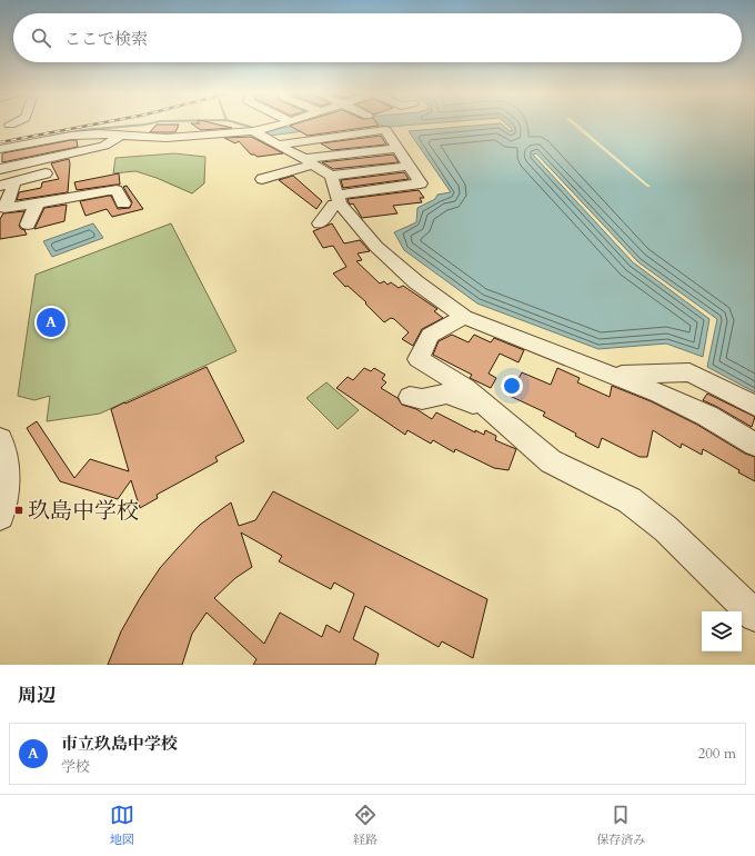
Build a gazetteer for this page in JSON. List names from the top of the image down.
{
  "places": {
    "transit": ["玖島中学校"]
  },
  "page": {
    "search": "ここで検索",
    "pins": "A",
    "heading": "周辺",
    "list": [
      {
        "mark": "A",
        "name": "市立玖島中学校",
        "note": "学校",
        "value": "200 m"
      }
    ],
    "nav": ["地図", "経路", "保存済み"]
  }
}
